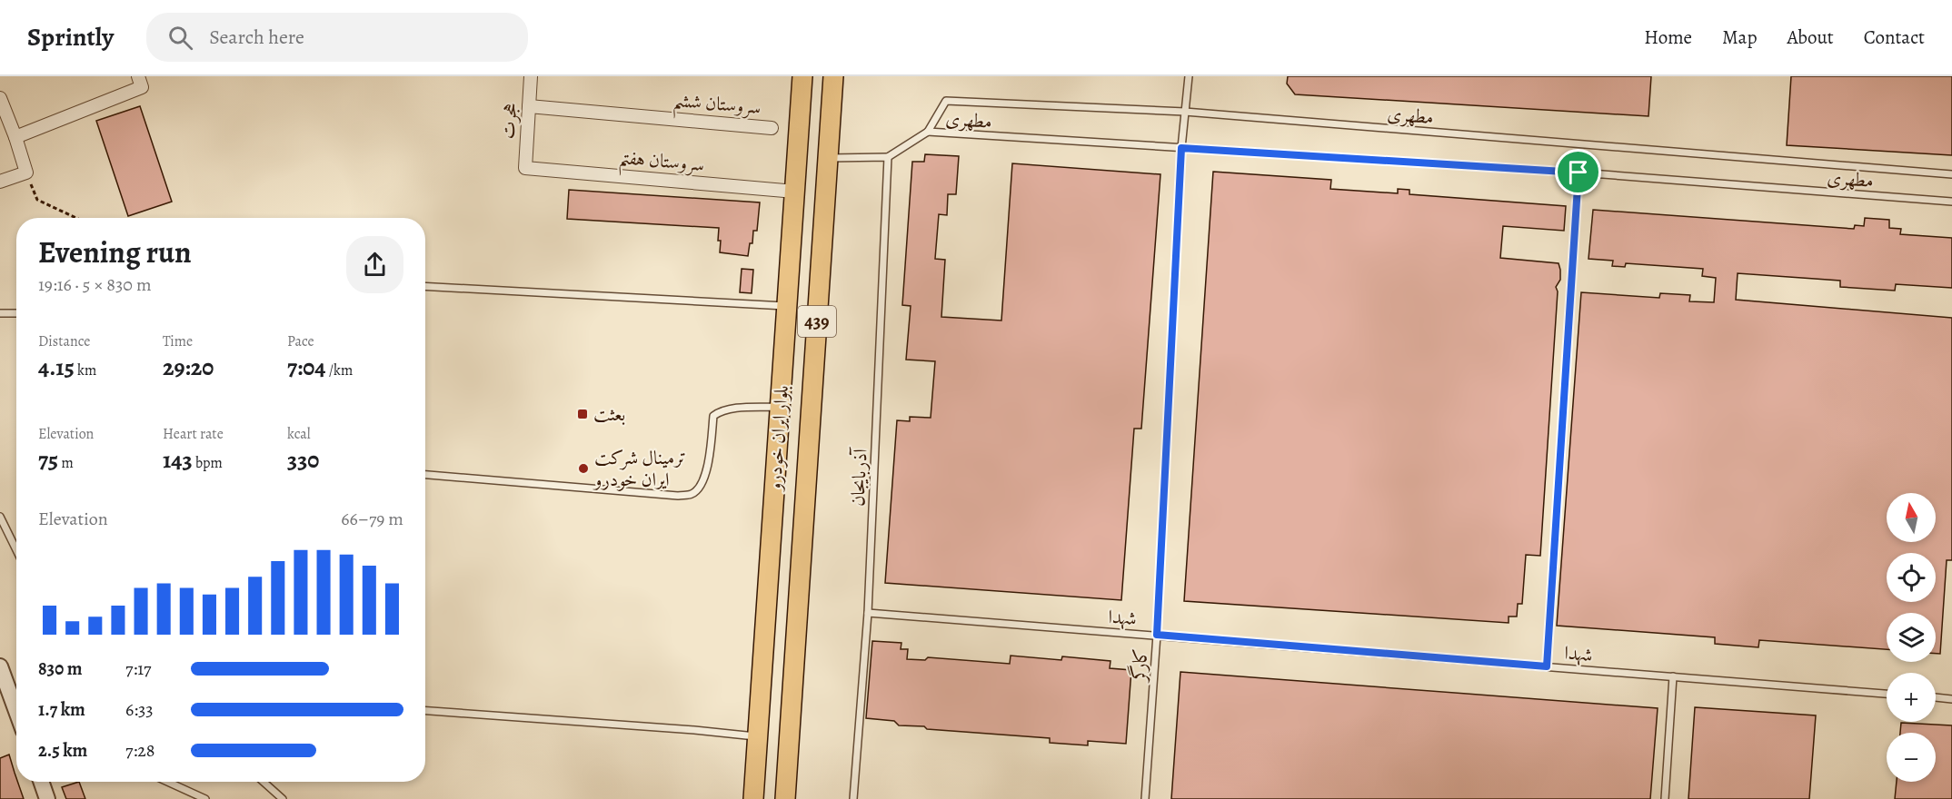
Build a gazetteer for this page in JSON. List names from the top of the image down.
{
  "streets": {
    "main road": ["439", "بلوار ایران خودرو"],
    "street": ["سروستان ششم", "هجرت", "سروستان هفتم"],
    "lane": [
      "مطهری",
      "آذربایجان",
      "شهدا",
      "کارگر"
    ]
  },
  "crossings": [
    ["سروستان ششم", "هجرت"],
    ["مطهری", "کارگر"],
    ["هجرت", "سروستان هفتم"],
    ["سروستان هفتم", "بلوار ایران خودرو"],
    ["آذربایجان", "شهدا"],
    ["شهدا", "کارگر"]
  ],
  "places": {
    "transit": ["بعثت"],
    "other": ["ترمینال شرکت ایران خودرو"]
  },
  "north": "top",
  "page": {
    "header": "Sprintly",
    "search": "Search here",
    "nav": [
      "Home",
      "Map",
      "About",
      "Contact"
    ],
    "heading": ["Evening run", "19:16 · 5 × 830 m"],
    "stats": [
      ["Distance", "4.15 km"],
      ["Time", "29:20"],
      ["Pace", "7:04 /km"],
      ["Elevation", "75 m"],
      ["Heart rate", "143 bpm"],
      ["kcal", "330"]
    ],
    "map_buttons": ["+", "−"],
    "chart": ["Elevation", "66–79 m"],
    "list": [
      {
        "name": "830 m",
        "note": "7:17"
      },
      {
        "name": "1.7 km",
        "note": "6:33"
      },
      {
        "name": "2.5 km",
        "note": "7:28"
      }
    ]
  }
}
